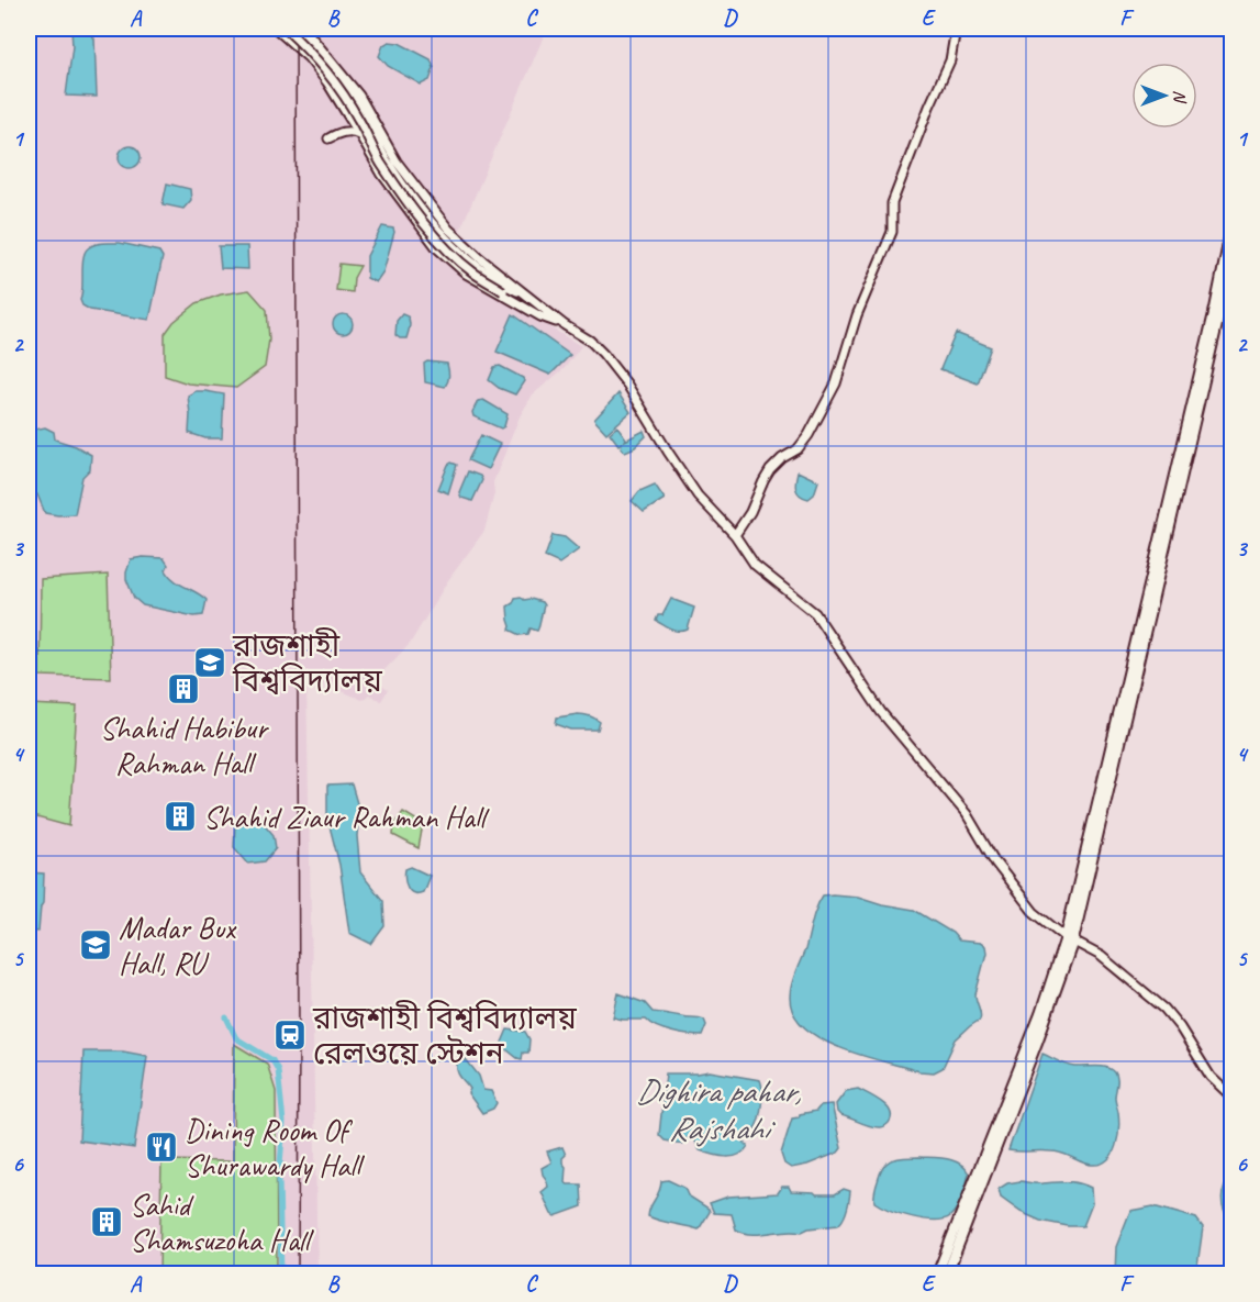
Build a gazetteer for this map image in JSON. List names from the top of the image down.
{
  "water": ["Dighira pahar, Rajshahi"],
  "places": {
    "school or university": ["রাজশাহী বিশ্ববিদ্যালয়", "Madar Bux Hall, RU"],
    "building": ["Shahid Habibur Rahman Hall", "Shahid Ziaur Rahman Hall", "Sahid Shamsuzoha Hall"],
    "station": ["রাজশাহী বিশ্ববিদ্যালয় রেলওয়ে স্টেশন"],
    "restaurant": ["Dining Room Of Shurawardy Hall"]
  },
  "north": "right",
  "grid": {
    "columns": [
      "A",
      "B",
      "C",
      "D",
      "E",
      "F"
    ],
    "rows": [
      "1",
      "2",
      "3",
      "4",
      "5",
      "6"
    ]
  }
}
